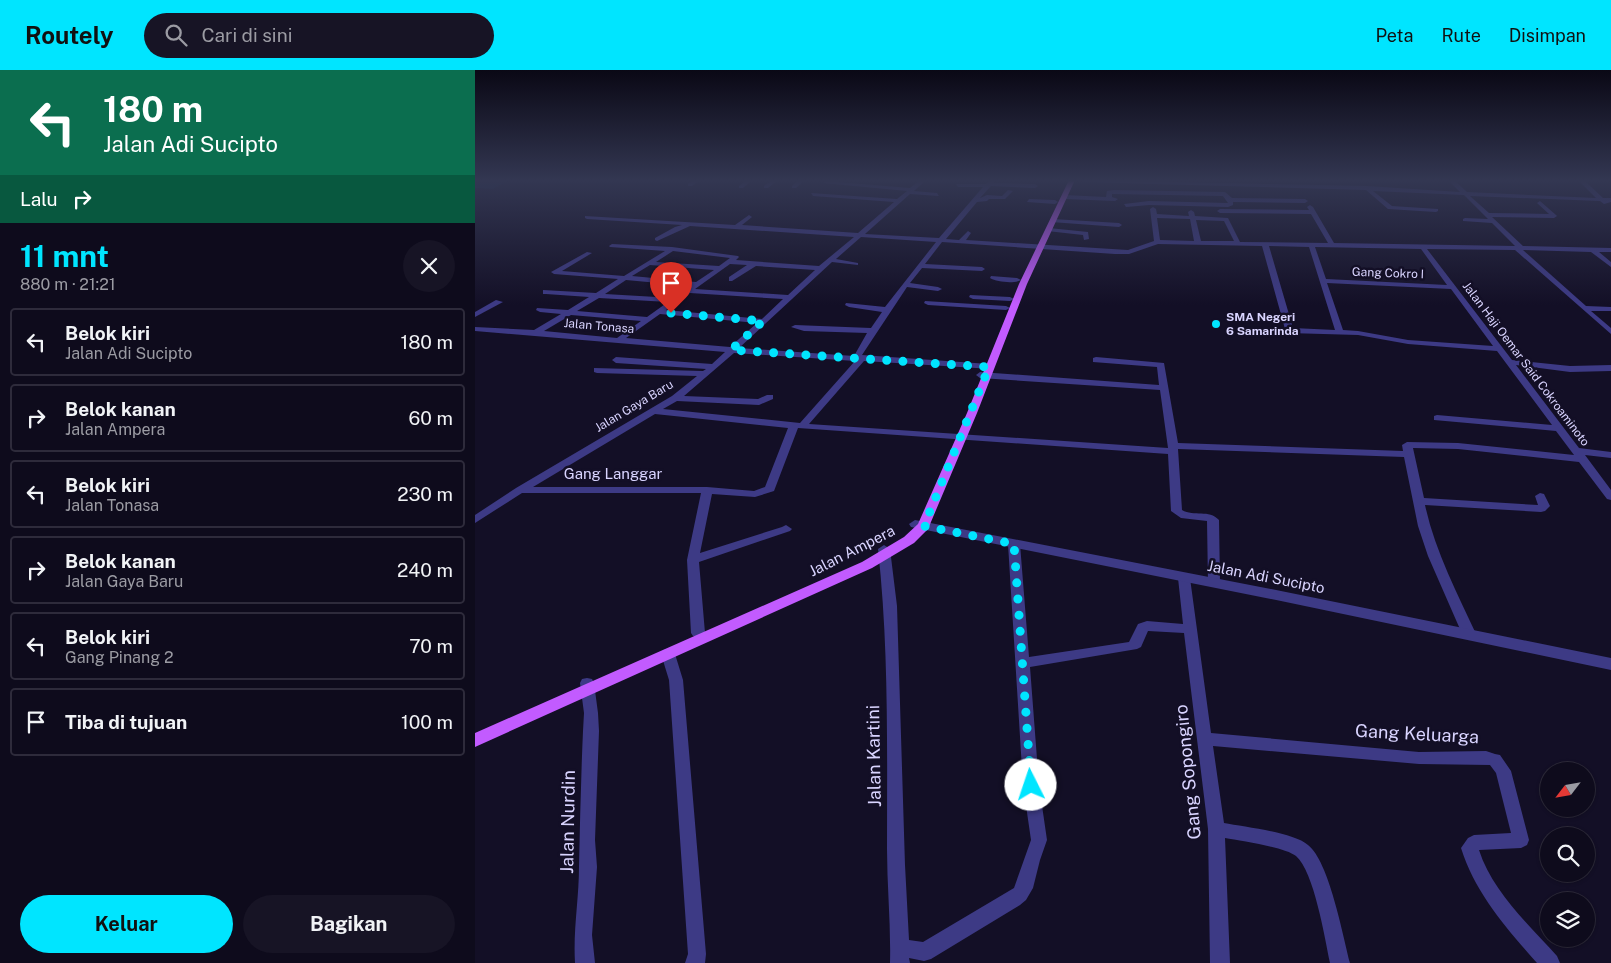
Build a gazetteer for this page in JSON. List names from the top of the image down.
{
  "streets": {
    "main road": ["Jalan Ampera"],
    "street": [
      "Gang Cokro I",
      "Jalan Tonasa",
      "Jalan Haji Oemar Said Cokroaminoto",
      "Jalan Gaya Baru",
      "Gang Langgar",
      "Jalan Adi Sucipto",
      "Gang Keluarga",
      "Jalan Kartini",
      "Gang Sopongiro",
      "Jalan Nurdin"
    ]
  },
  "crossings": [
    ["Gang Cokro I", "Jalan Haji Oemar Said Cokroaminoto"],
    ["Jalan Tonasa", "Jalan Gaya Baru"],
    ["Jalan Tonasa", "Jalan Ampera"],
    ["Jalan Gaya Baru", "Gang Langgar"],
    ["Jalan Ampera", "Jalan Adi Sucipto"],
    ["Jalan Ampera", "Jalan Kartini"],
    ["Jalan Ampera", "Jalan Nurdin"],
    ["Jalan Adi Sucipto", "Gang Sopongiro"],
    ["Gang Keluarga", "Gang Sopongiro"]
  ],
  "places": ["SMA Negeri 6 Samarinda"],
  "north": "bottom left",
  "page": {
    "header": "Routely",
    "search": "Cari di sini",
    "nav": ["Peta", "Rute", "Disimpan"],
    "turn": ["180 m", "Jalan Adi Sucipto"],
    "then": "Lalu",
    "heading": ["11 mnt", "880 m · 21:21"],
    "list": [
      {
        "name": "Belok kiri",
        "note": "Jalan Adi Sucipto",
        "value": "180 m"
      },
      {
        "name": "Belok kanan",
        "note": "Jalan Ampera",
        "value": "60 m"
      },
      {
        "name": "Belok kiri",
        "note": "Jalan Tonasa",
        "value": "230 m"
      },
      {
        "name": "Belok kanan",
        "note": "Jalan Gaya Baru",
        "value": "240 m"
      },
      {
        "name": "Belok kiri",
        "note": "Gang Pinang 2",
        "value": "70 m"
      },
      {
        "name": "Tiba di tujuan",
        "value": "100 m"
      }
    ],
    "buttons": ["Keluar", "Bagikan"]
  }
}
